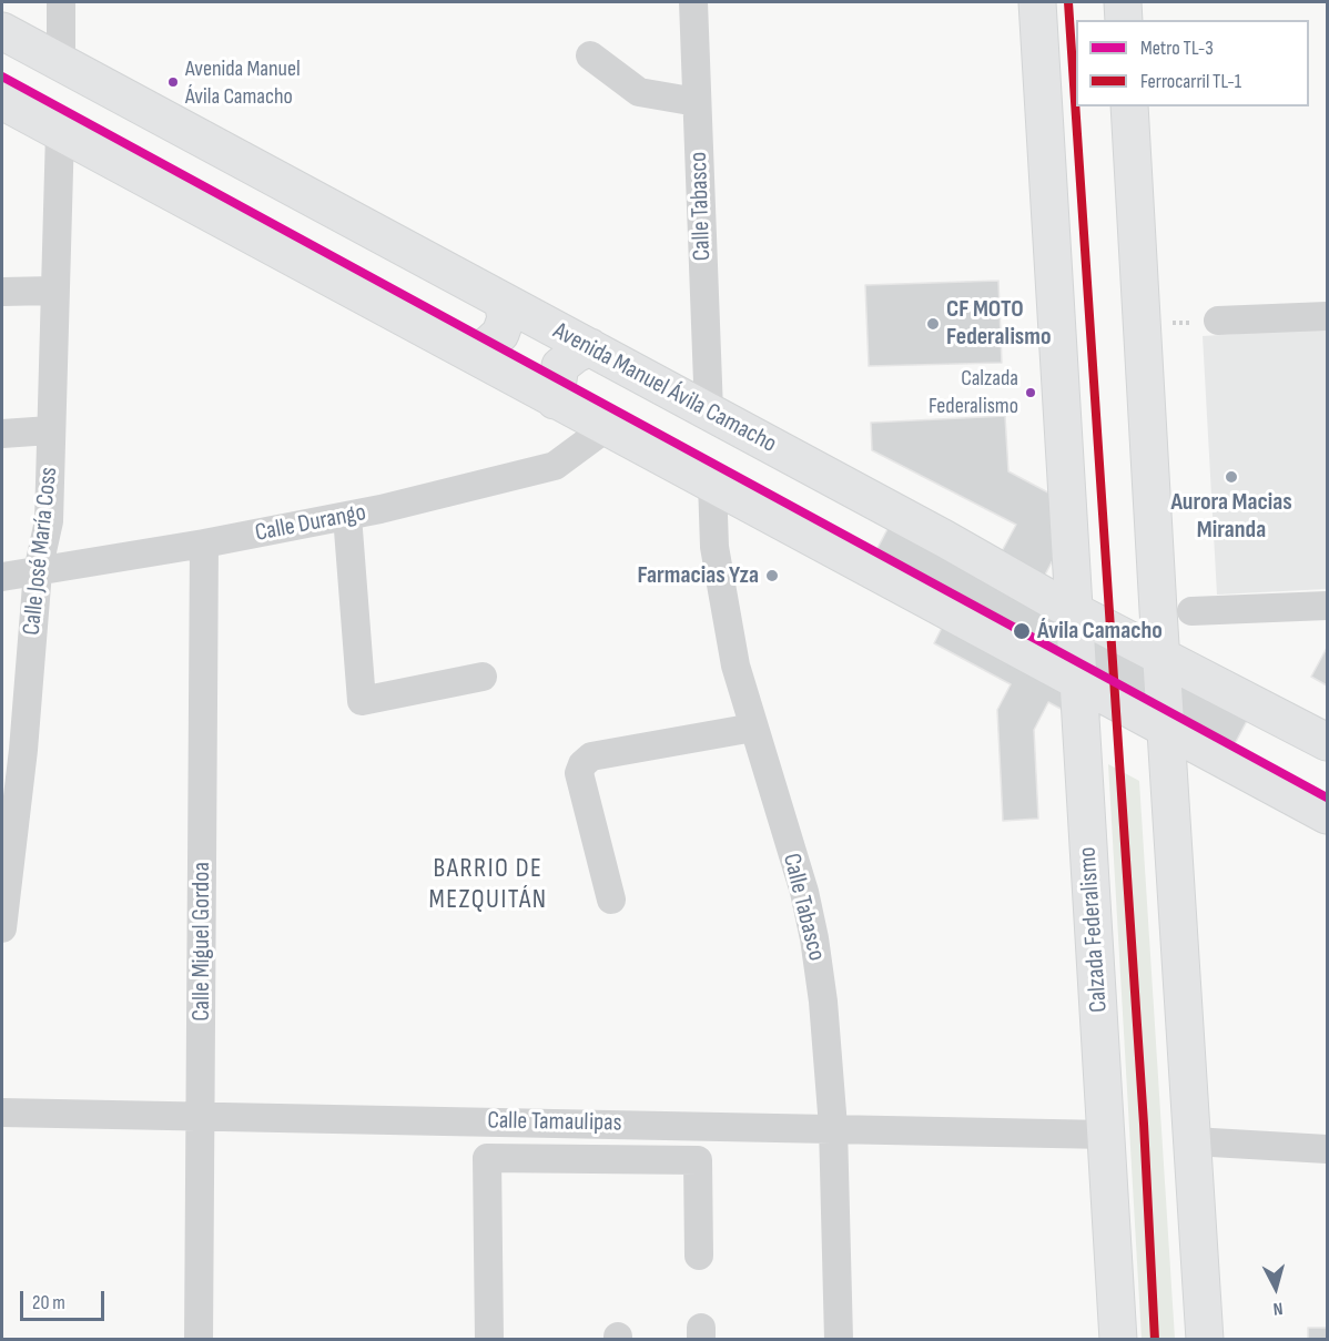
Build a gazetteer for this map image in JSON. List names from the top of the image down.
{
  "streets": {
    "main road": ["Avenida Manuel Ávila Camacho", "Calzada Federalismo"],
    "street": [
      "Calle Tabasco",
      "Calle Durango",
      "Calle José María Coss",
      "Calle Miguel Gordoa",
      "Calle Tamaulipas"
    ]
  },
  "crossings": [
    ["Calle Tabasco", "Avenida Manuel Ávila Camacho"],
    ["Calle Tabasco", "Calle Tamaulipas"],
    ["Avenida Manuel Ávila Camacho", "Calzada Federalismo"],
    ["Calle Durango", "Calle José María Coss"],
    ["Calle Durango", "Calle Miguel Gordoa"],
    ["Calzada Federalismo", "Calle Tamaulipas"],
    ["Calle Miguel Gordoa", "Calle Tamaulipas"]
  ],
  "districts": ["BARRIO DE MEZQUITÁN"],
  "places": [
    "Avenida Manuel Ávila Camacho",
    "CF MOTO Federalismo",
    "Calzada Federalismo",
    "Aurora Macias Miranda",
    "Farmacias Yza",
    "Ávila Camacho"
  ],
  "lines": ["rail line TL-1", "metro line TL-3"],
  "legend": ["Metro TL-3", "Ferrocarril TL-1"],
  "scale_bar": "20 m",
  "north": "bottom"
}
